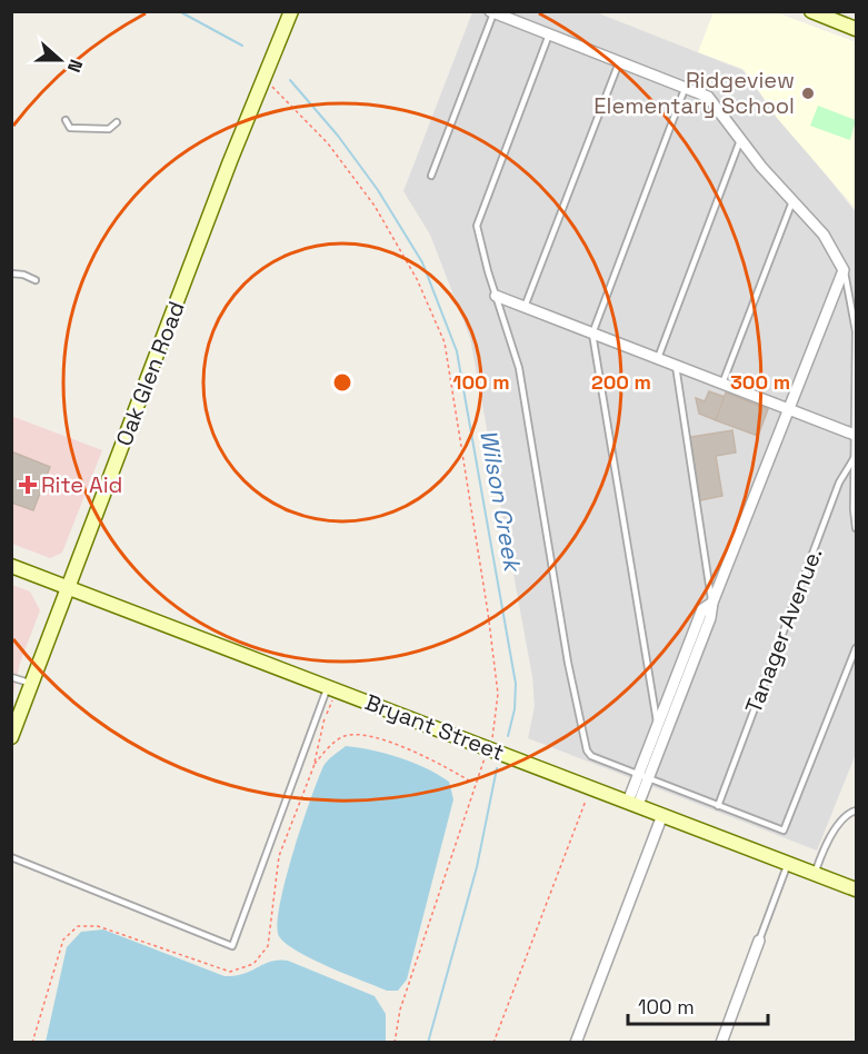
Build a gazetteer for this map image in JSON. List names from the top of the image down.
{
  "streets": {
    "main road": ["Oak Glen Road", "Bryant Street"],
    "lane": ["Tanager Avenue."]
  },
  "crossings": [
    ["Oak Glen Road", "Bryant Street"]
  ],
  "water": ["Wilson Creek"],
  "places": {
    "other": ["Ridgeview Elementary School"],
    "health": ["Rite Aid"]
  },
  "scale_bar": "100 m",
  "north": "right",
  "rings": ["100 m", "200 m", "300 m"]
}
